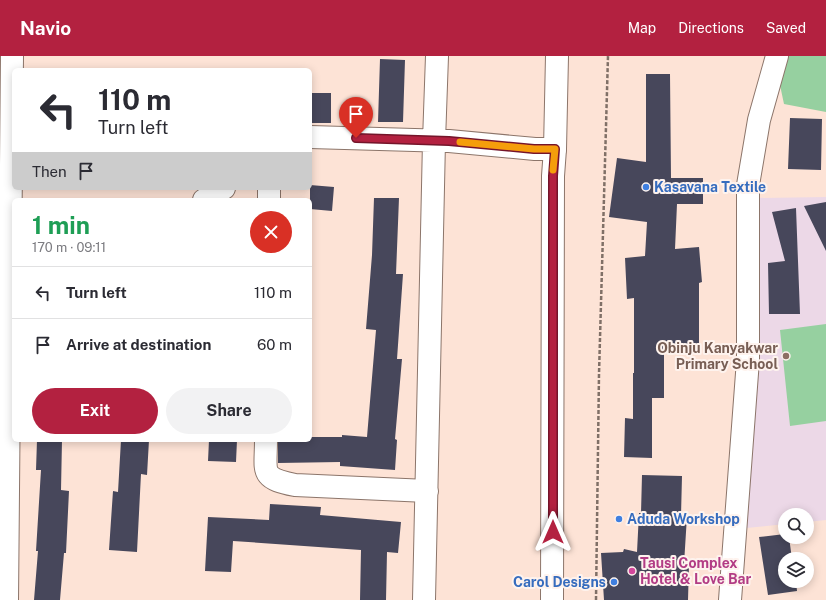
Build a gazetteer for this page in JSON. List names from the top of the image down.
{
  "places": [
    "Kasavana Textile",
    "Obinju Kanyakwar Primary School",
    "Aduda Workshop",
    "Tausi Complex Hotel & Love Bar",
    "Carol Designs"
  ],
  "page": {
    "header": "Navio",
    "nav": ["Map", "Directions", "Saved"],
    "turn": ["110 m", "Turn left"],
    "then": "Then",
    "heading": ["1 min", "170 m · 09:11"],
    "list": [
      {
        "name": "Turn left",
        "value": "110 m"
      },
      {
        "name": "Arrive at destination",
        "value": "60 m"
      }
    ],
    "buttons": ["Exit", "Share"]
  }
}
